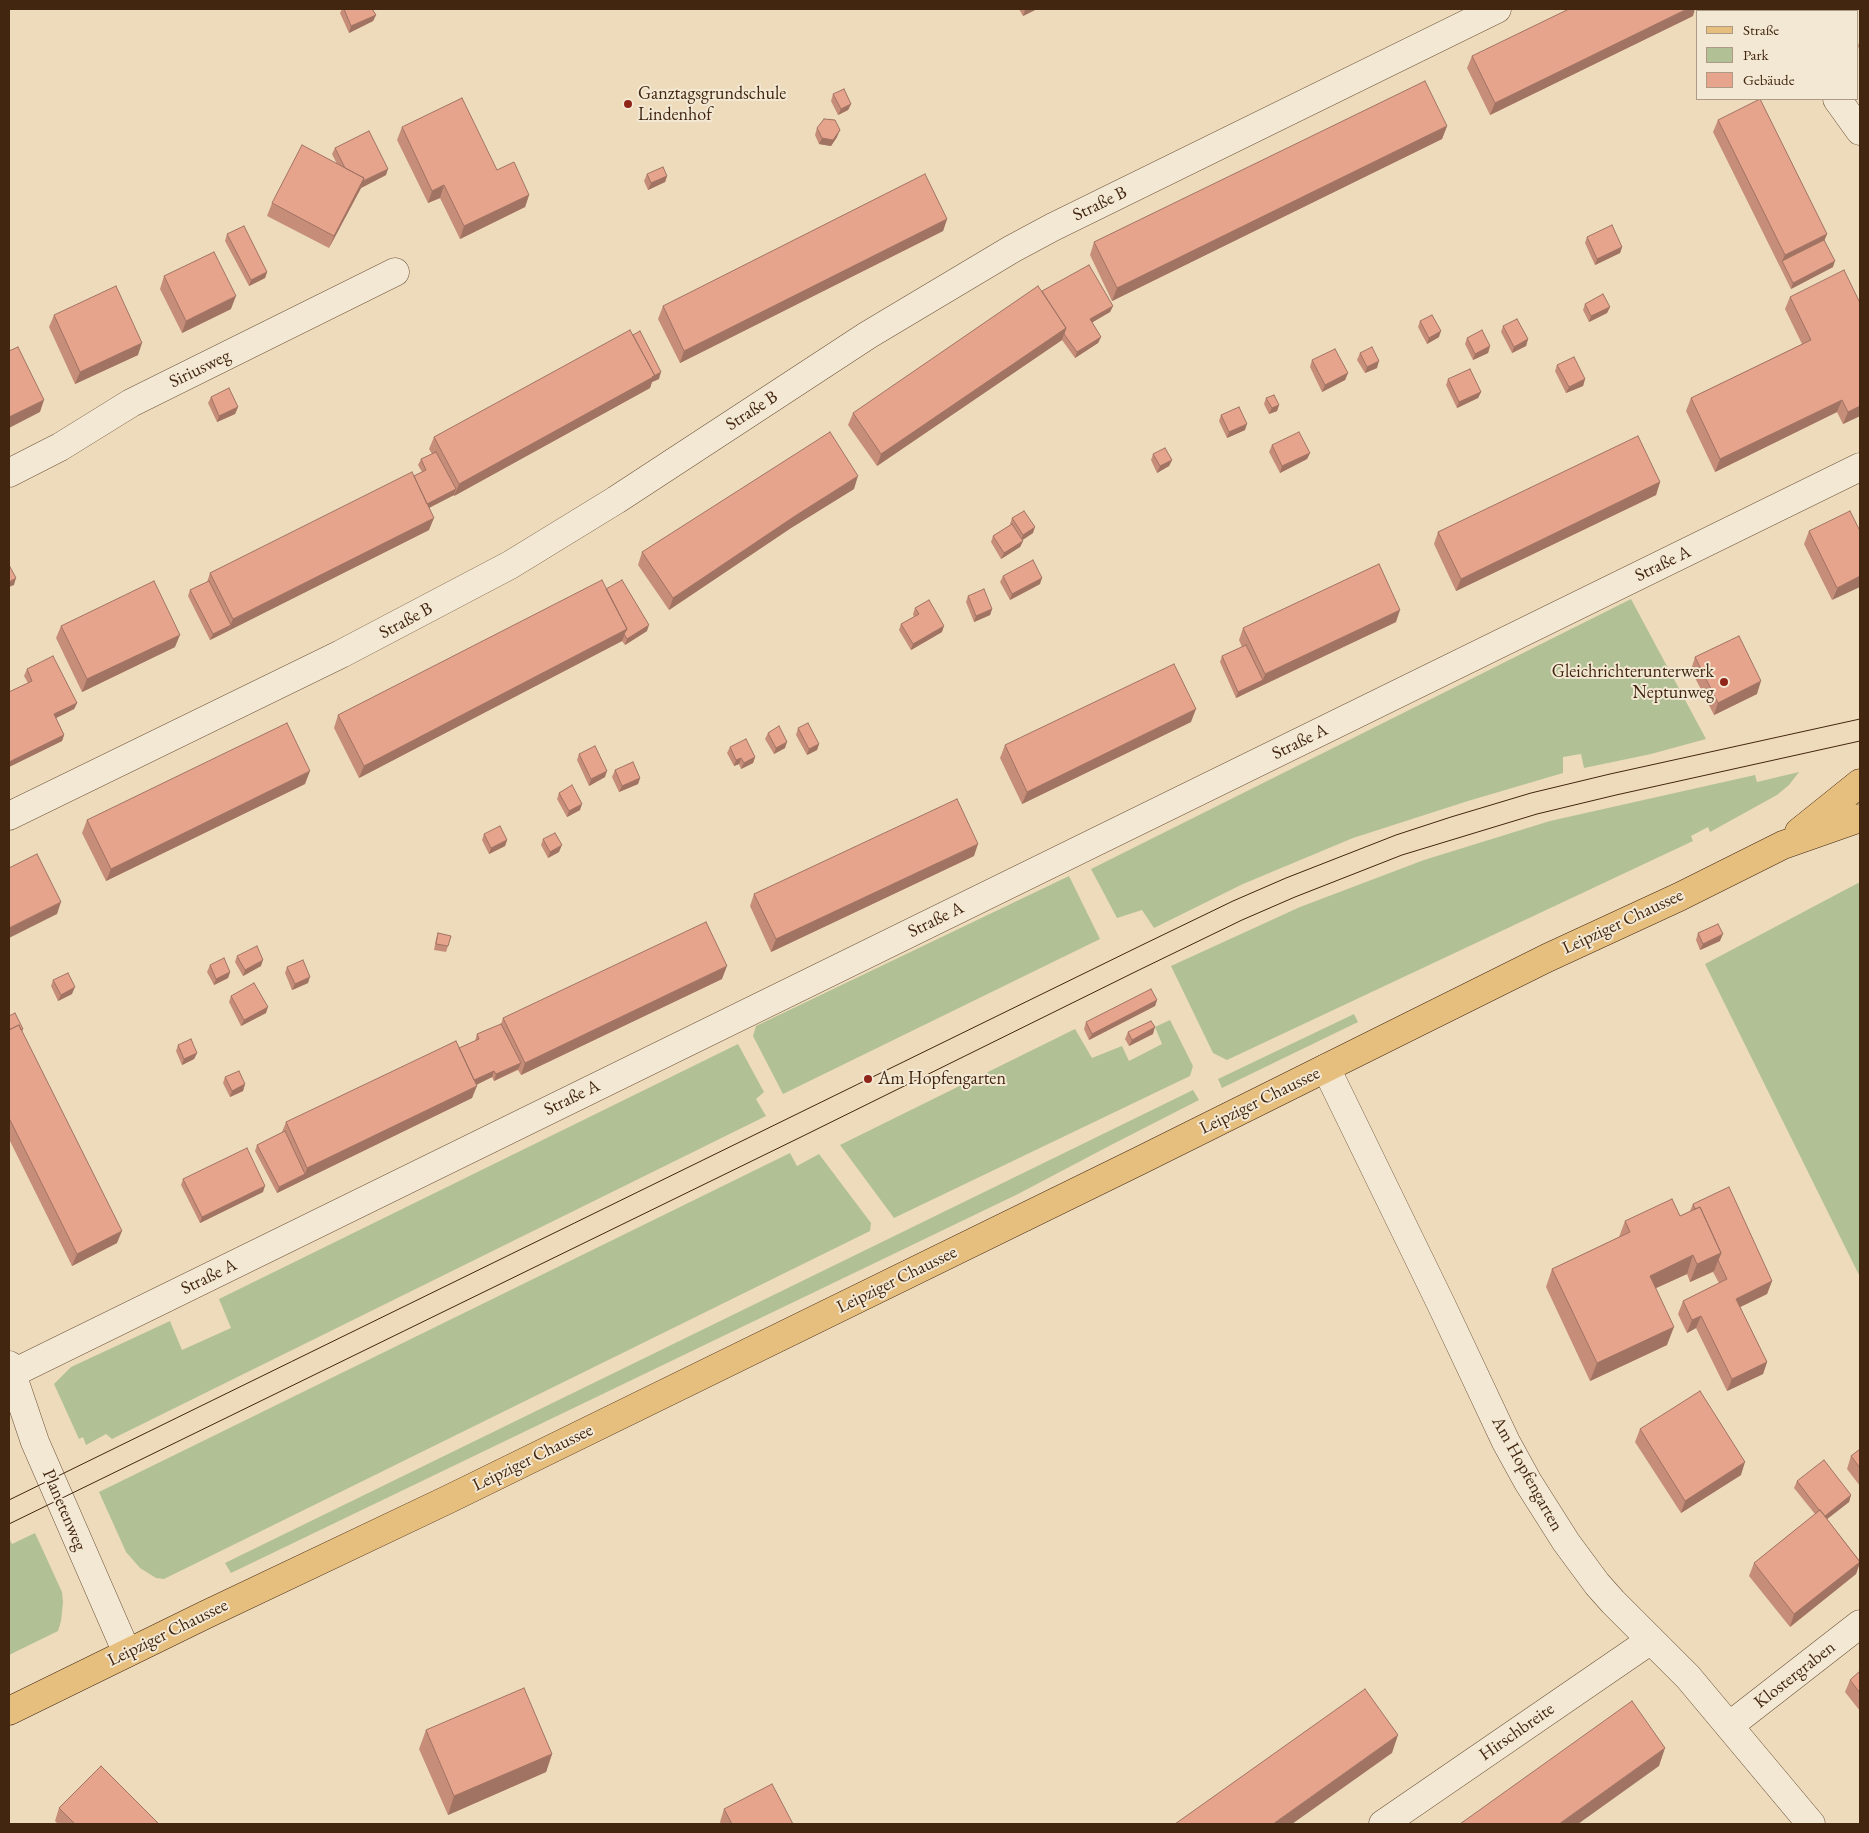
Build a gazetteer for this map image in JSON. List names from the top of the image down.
{
  "streets": {
    "main road": ["Leipziger Chaussee"],
    "street": [
      "Straße B",
      "Siriusweg",
      "Straße A",
      "Am Hopfengarten",
      "Planetenweg",
      "Klostergraben",
      "Hirschbreite"
    ]
  },
  "crossings": [
    ["Straße A", "Planetenweg"],
    ["Leipziger Chaussee", "Am Hopfengarten"],
    ["Leipziger Chaussee", "Planetenweg"],
    ["Am Hopfengarten", "Klostergraben"],
    ["Am Hopfengarten", "Hirschbreite"]
  ],
  "places": ["Ganztagsgrundschule Lindenhof", "Gleichrichterunterwerk Neptunweg", "Am Hopfengarten"],
  "legend": ["Straße", "Park", "Gebäude"]
}
